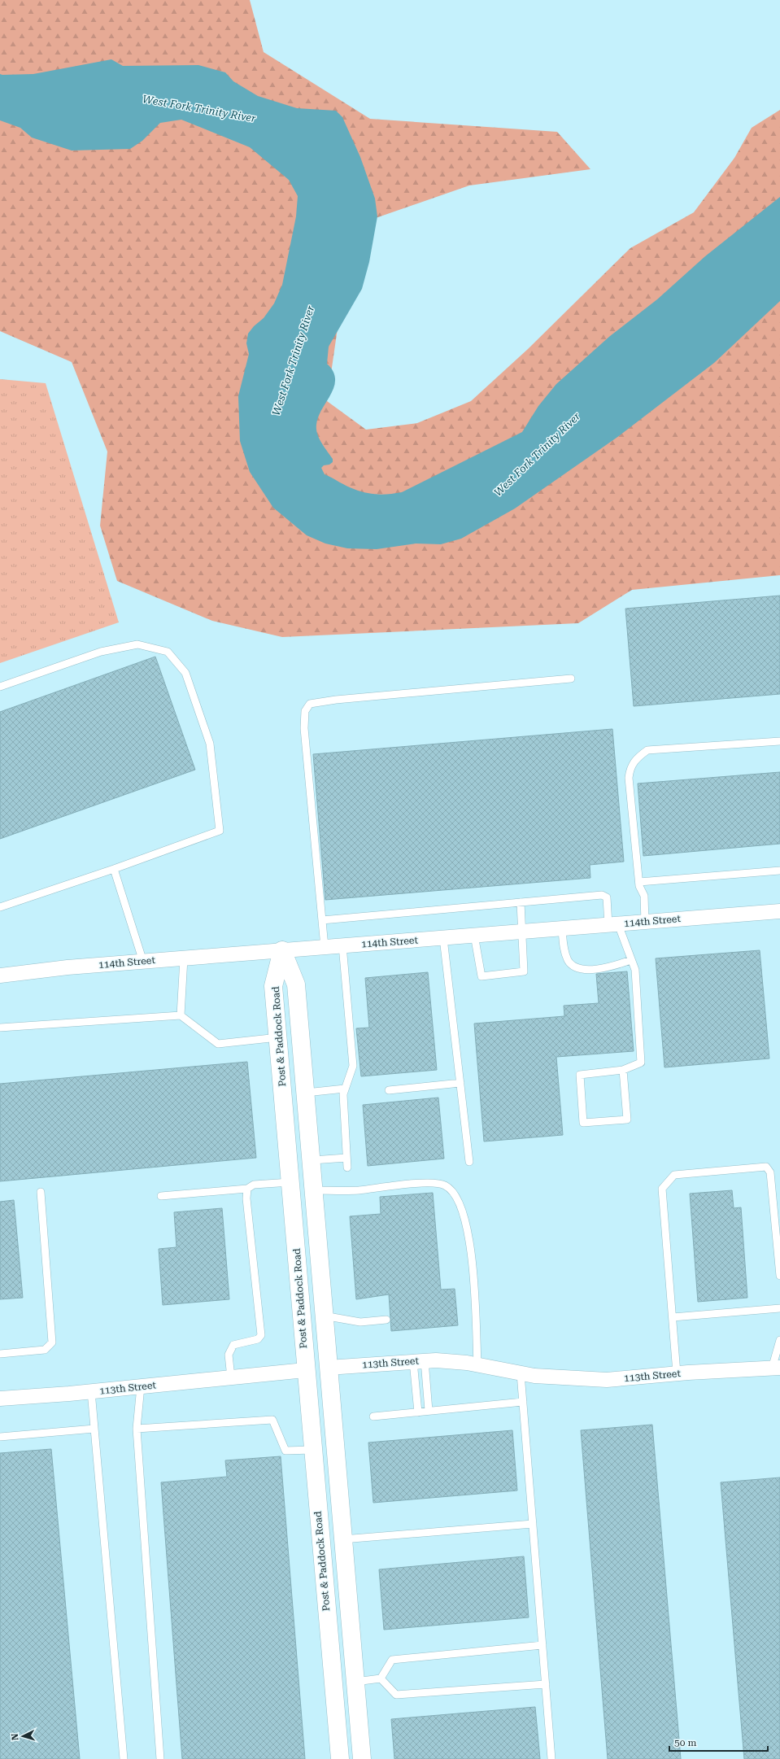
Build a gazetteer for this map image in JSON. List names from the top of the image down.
{
  "streets": {
    "street": ["114th Street", "Post & Paddock Road", "113th Street"]
  },
  "crossings": [
    ["114th Street", "Post & Paddock Road"],
    ["Post & Paddock Road", "113th Street"]
  ],
  "water": ["West Fork Trinity River"],
  "scale_bar": "50 m",
  "north": "left"
}
